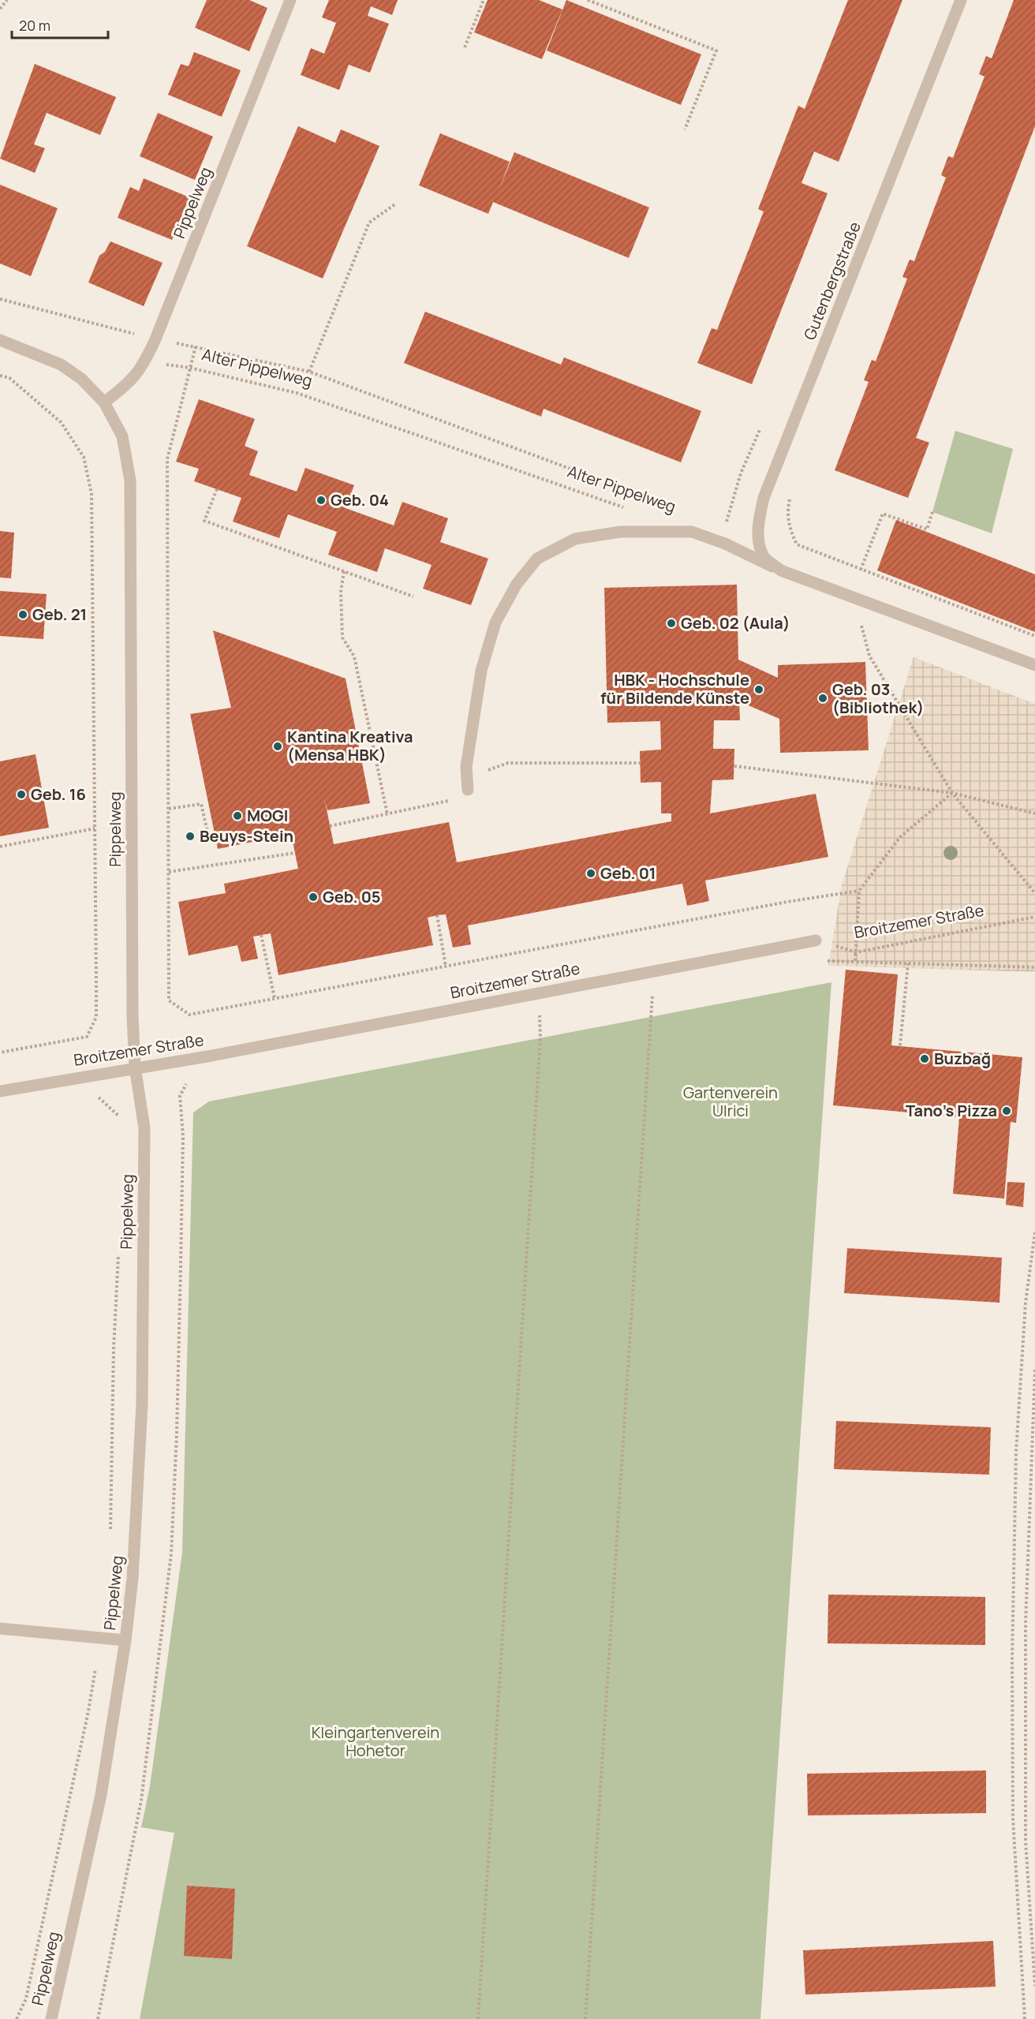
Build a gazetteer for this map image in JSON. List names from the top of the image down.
{
  "streets": {
    "street": ["Pippelweg", "Gutenbergstraße", "Broitzemer Straße"],
    "path": ["Alter Pippelweg"]
  },
  "crossings": [
    ["Pippelweg", "Broitzemer Straße"]
  ],
  "parks": ["Gartenverein Ulrici", "Kleingartenverein Hohetor"],
  "places": [
    "Geb. 04",
    "Geb. 21",
    "Geb. 02 (Aula)",
    "HBK - Hochschule für Bildende Künste",
    "Geb. 03 (Bibliothek)",
    "Kantina Kreativa (Mensa HBK)",
    "Geb. 16",
    "MOGI",
    "Beuys-Stein",
    "Geb. 01",
    "Geb. 05",
    "Buzbağ",
    "Tano's Pizza"
  ],
  "scale_bar": "20 m"
}
